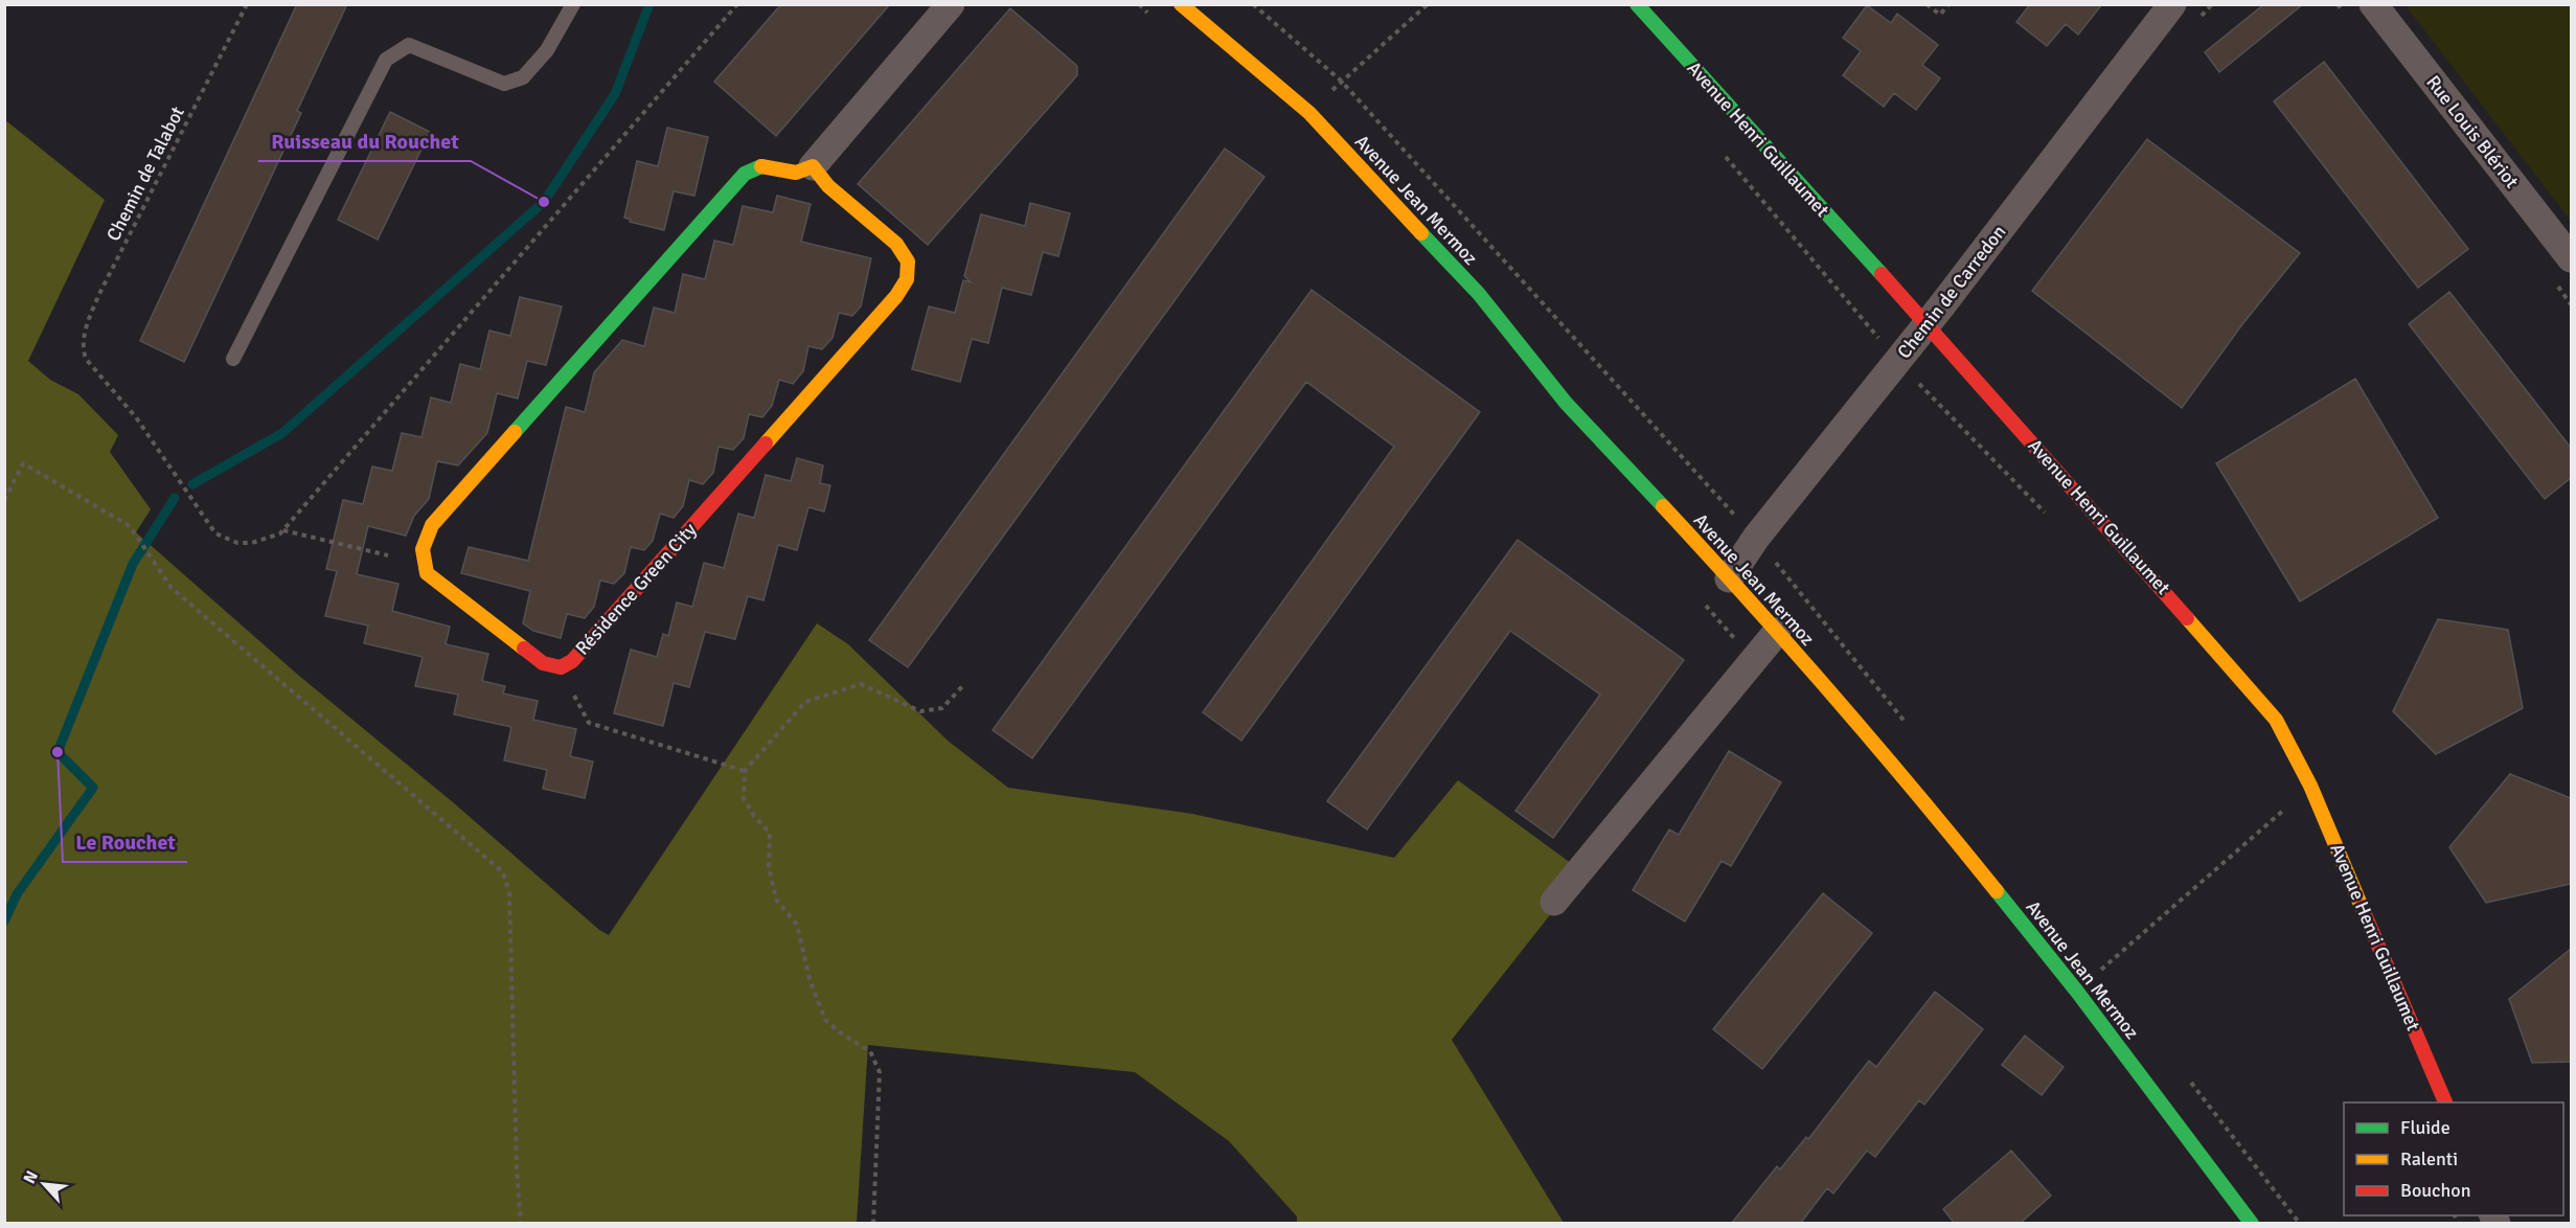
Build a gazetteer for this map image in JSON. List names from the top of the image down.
{
  "streets": {
    "street": [
      "Rue Louis Blériot",
      "Avenue Henri Guillaumet",
      "Avenue Jean Mermoz",
      "Chemin de Carredon",
      "Résidence Green City"
    ],
    "path": ["Chemin de Talabot"]
  },
  "crossings": [
    ["Avenue Henri Guillaumet", "Chemin de Carredon"],
    ["Avenue Jean Mermoz", "Chemin de Carredon"]
  ],
  "places": ["Ruisseau du Rouchet", "Le Rouchet"],
  "legend": ["Fluide", "Ralenti", "Bouchon"],
  "north": "top left"
}
